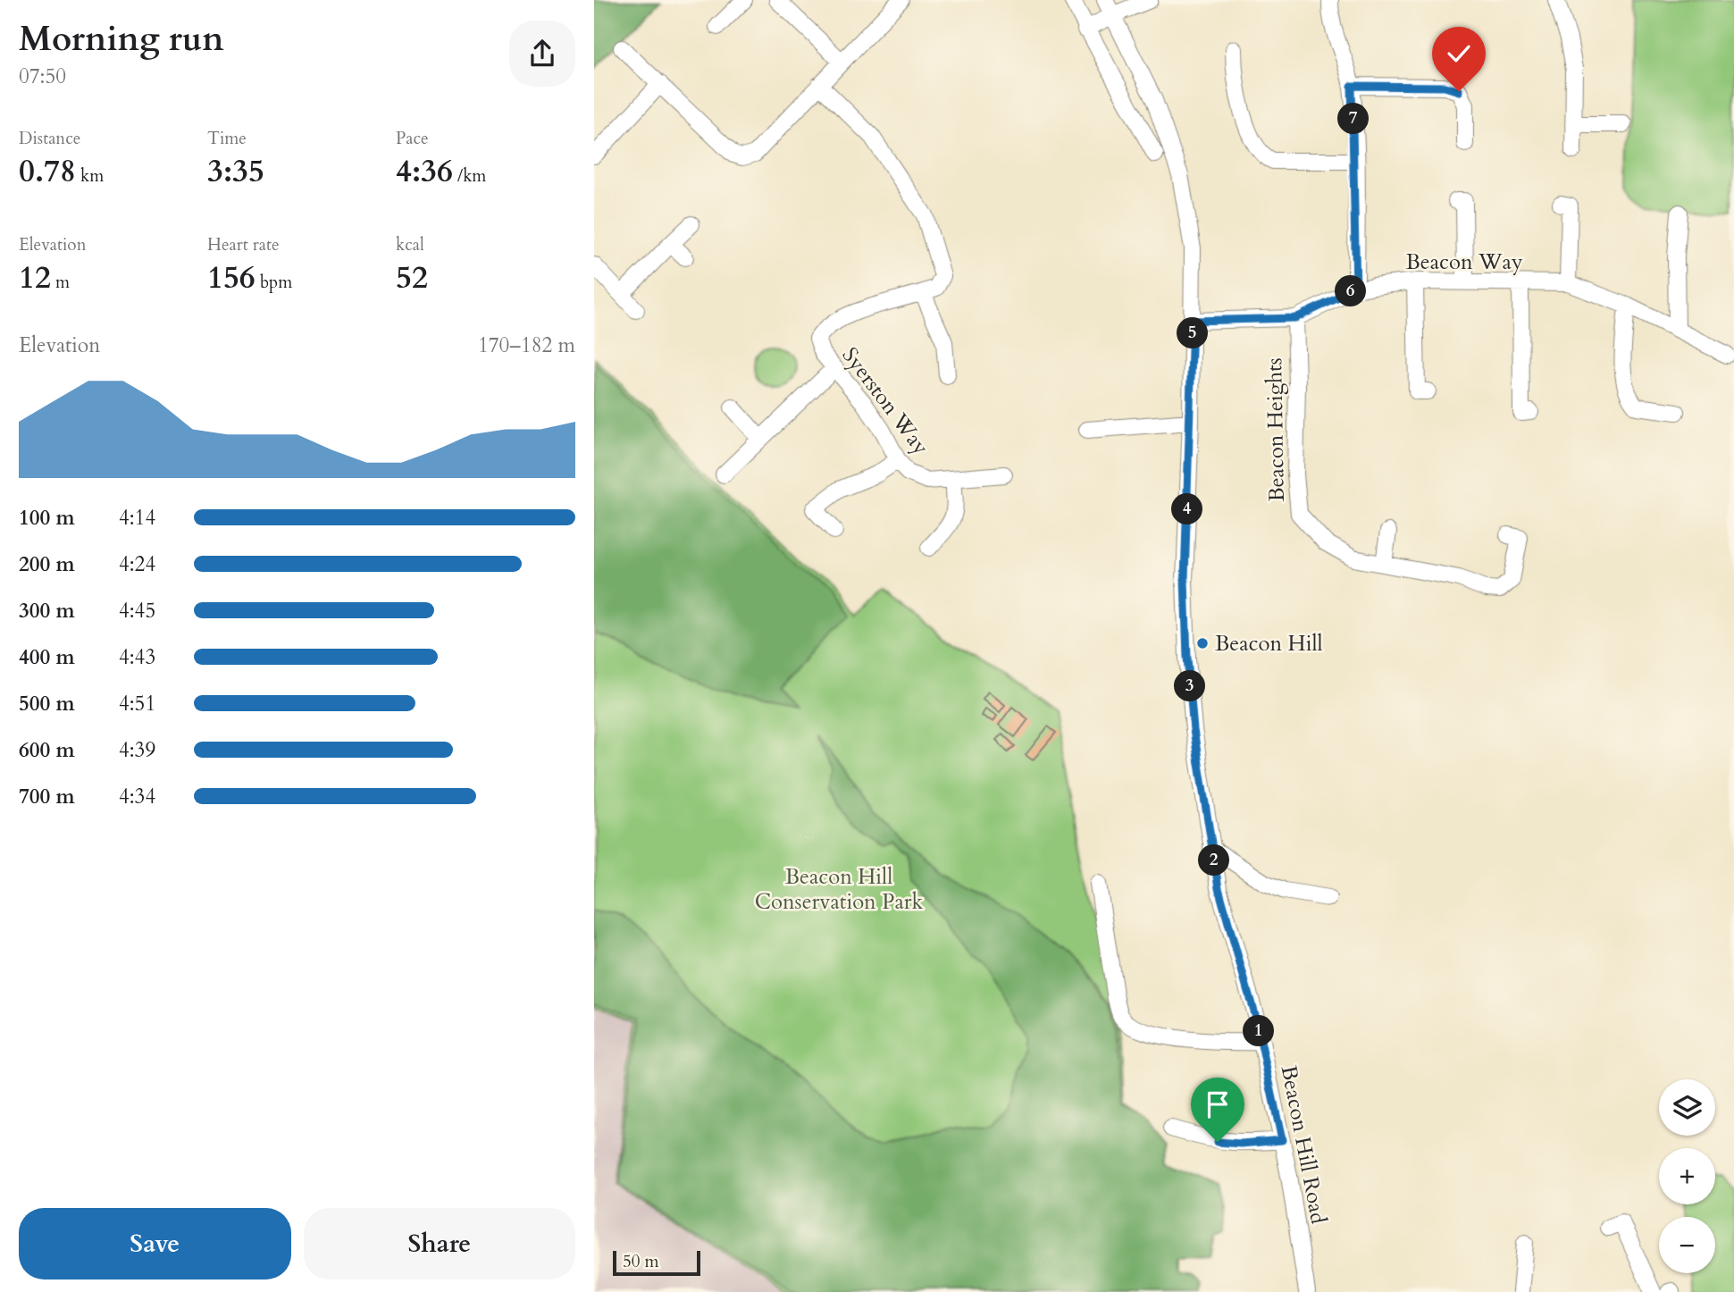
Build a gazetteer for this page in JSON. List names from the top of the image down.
{
  "streets": {
    "street": [
      "Beacon Way",
      "Syerston Way",
      "Beacon Heights",
      "Beacon Hill Road"
    ]
  },
  "crossings": [
    ["Beacon Way", "Beacon Heights"],
    ["Beacon Way", "Beacon Hill Road"]
  ],
  "parks": ["Beacon Hill Conservation Park"],
  "places": ["Beacon Hill"],
  "scale_bar": "50 m",
  "page": {
    "heading": ["Morning run", "07:50"],
    "pins": [
      "7",
      "6",
      "5",
      "4",
      "3",
      "2",
      "1"
    ],
    "stats": [
      ["Distance", "0.78 km"],
      ["Time", "3:35"],
      ["Pace", "4:36 /km"],
      ["Elevation", "12 m"],
      ["Heart rate", "156 bpm"],
      ["kcal", "52"]
    ],
    "chart": ["Elevation", "170–182 m"],
    "list": [
      {
        "name": "100 m",
        "note": "4:14"
      },
      {
        "name": "200 m",
        "note": "4:24"
      },
      {
        "name": "300 m",
        "note": "4:45"
      },
      {
        "name": "400 m",
        "note": "4:43"
      },
      {
        "name": "500 m",
        "note": "4:51"
      },
      {
        "name": "600 m",
        "note": "4:39"
      },
      {
        "name": "700 m",
        "note": "4:34"
      }
    ],
    "map_buttons": ["+", "−"],
    "buttons": ["Save", "Share"],
    "scale": "50 m"
  }
}
